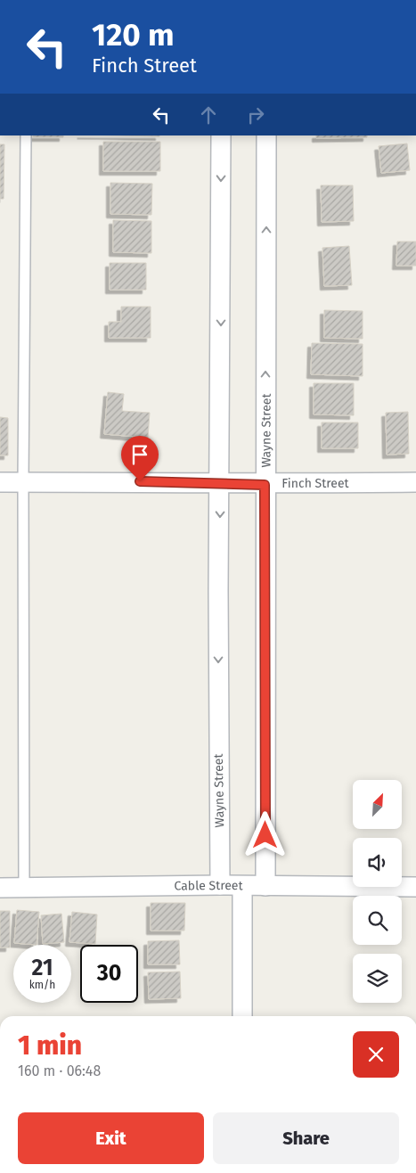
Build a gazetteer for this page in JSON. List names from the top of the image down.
{
  "streets": {
    "street": ["Wayne Street", "Finch Street", "Cable Street"]
  },
  "crossings": [
    ["Wayne Street", "Finch Street"],
    ["Wayne Street", "Cable Street"]
  ],
  "north": "top right",
  "page": {
    "turn": ["120 m", "Finch Street"],
    "speed": "21 km/h",
    "limit": "30",
    "heading": ["1 min", "160 m · 06:48"],
    "buttons": ["Exit", "Share"]
  }
}
